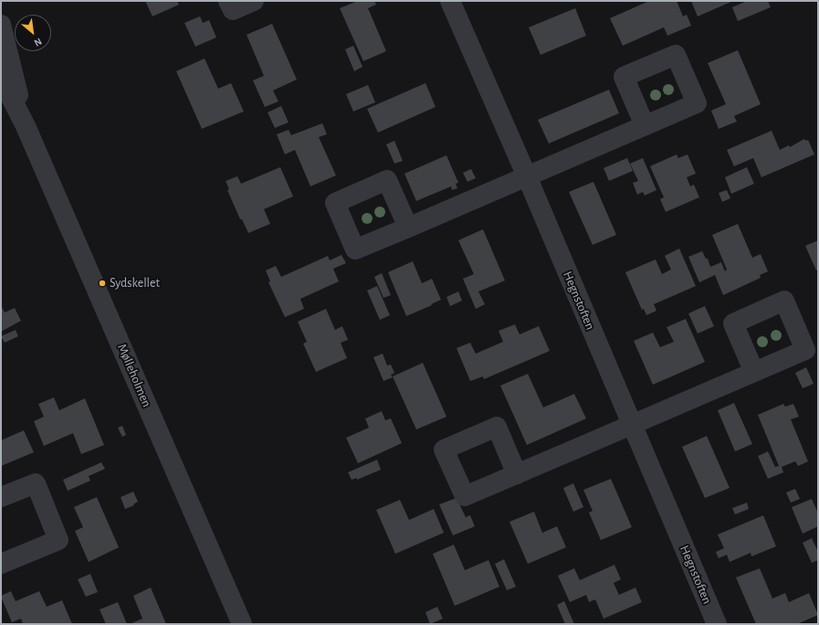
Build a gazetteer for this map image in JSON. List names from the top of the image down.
{
  "streets": {
    "street": ["Hegnstoften", "Mølleholmen"]
  },
  "places": ["Sydskellet"],
  "north": "bottom right"
}
